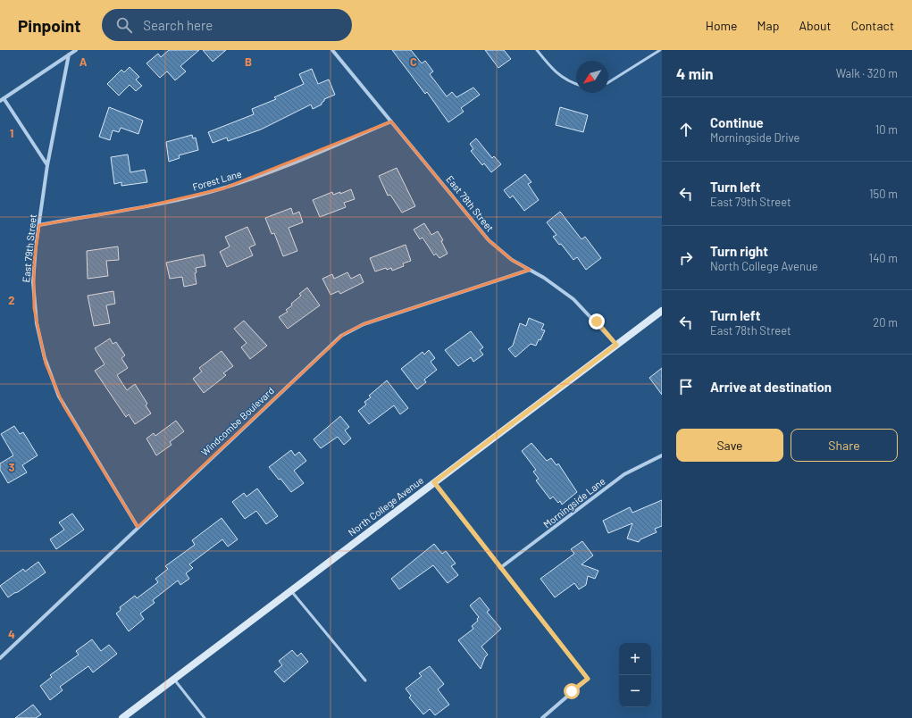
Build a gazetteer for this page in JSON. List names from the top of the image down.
{
  "streets": {
    "main road": ["North College Avenue"],
    "street": [
      "Forest Lane",
      "East 78th Street",
      "East 79th Street",
      "Windcombe Boulevard",
      "Morningside Lane"
    ]
  },
  "crossings": [
    ["Forest Lane", "East 78th Street"],
    ["Forest Lane", "East 79th Street"],
    ["East 78th Street", "Windcombe Boulevard"],
    ["East 78th Street", "North College Avenue"],
    ["East 79th Street", "Windcombe Boulevard"]
  ],
  "north": "bottom left",
  "page": {
    "header": "Pinpoint",
    "search": "Search here",
    "nav": [
      "Home",
      "Map",
      "About",
      "Contact"
    ],
    "heading": ["4 min", "Walk · 320 m"],
    "list": [
      ["Continue", "Morningside Drive", "10 m"],
      ["Turn left", "East 79th Street", "150 m"],
      ["Turn right", "North College Avenue", "140 m"],
      ["Turn left", "East 78th Street", "20 m"],
      "Arrive at destination"
    ],
    "buttons": ["Save", "Share"],
    "map_buttons": ["+", "−"]
  },
  "grid": {
    "columns": ["A", "B", "C"],
    "rows": [
      "1",
      "2",
      "3",
      "4"
    ]
  }
}
